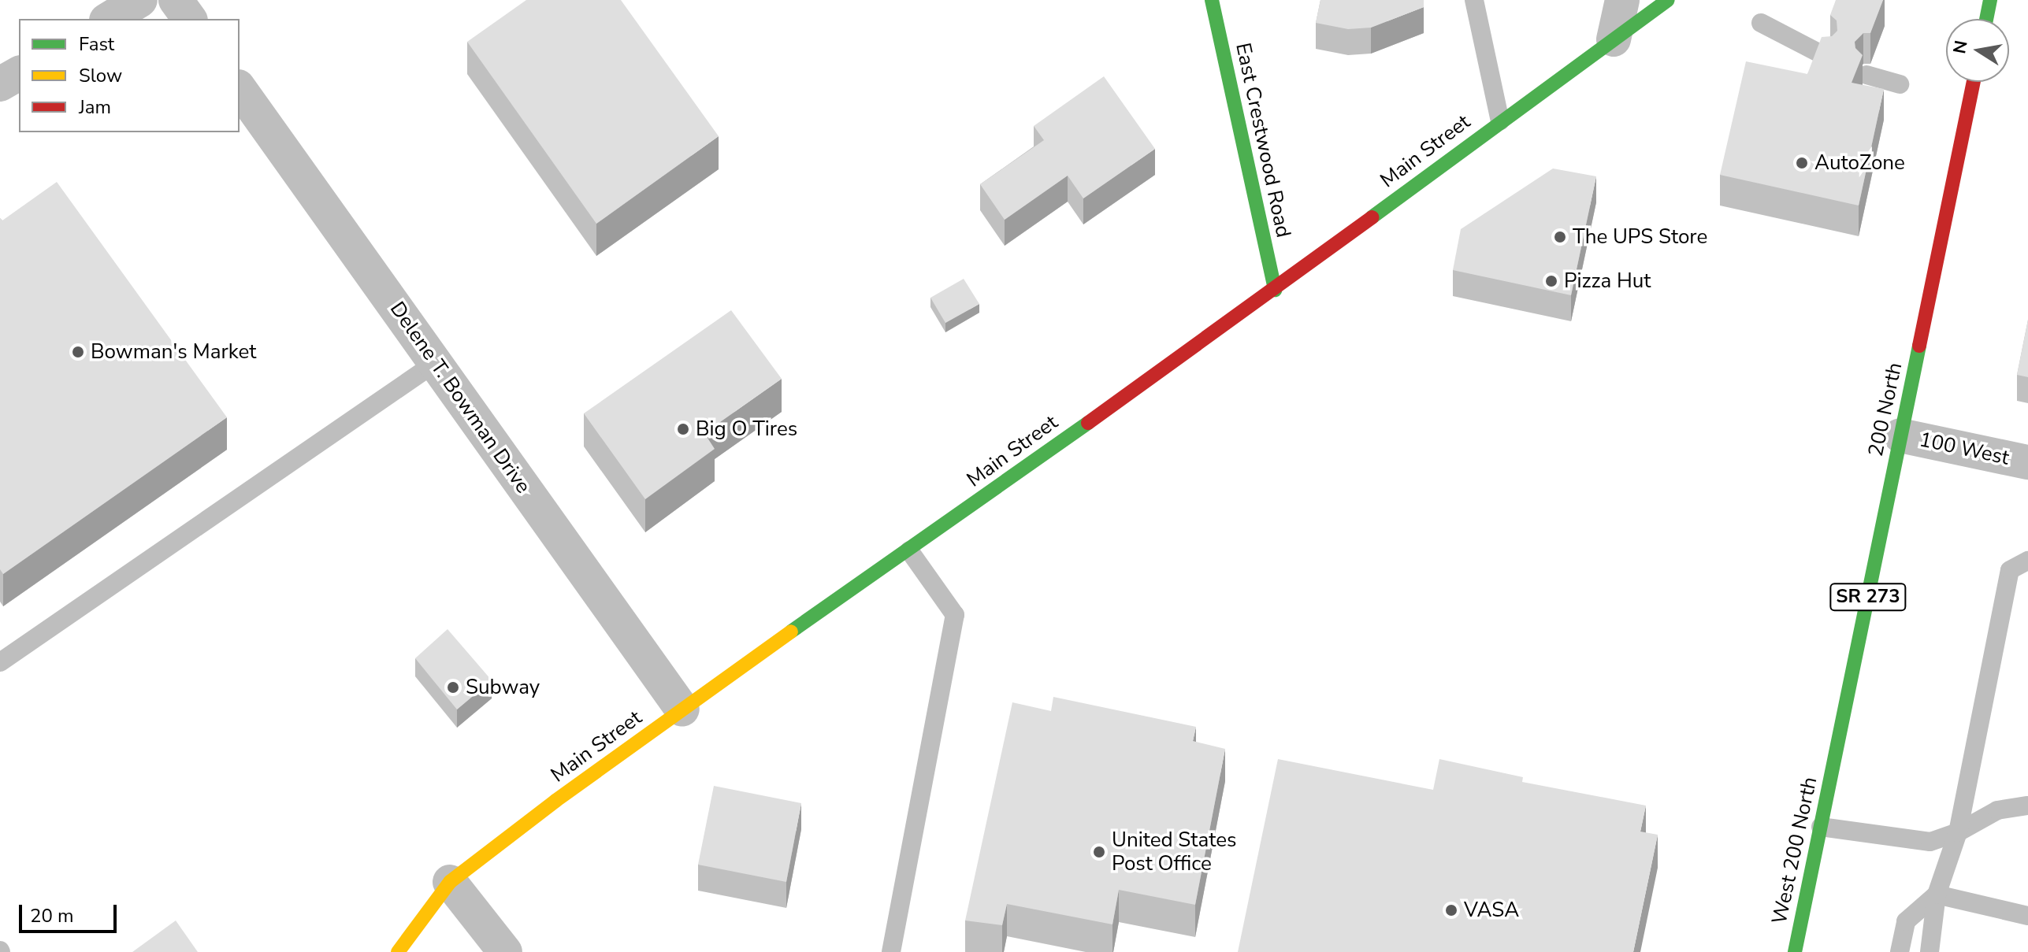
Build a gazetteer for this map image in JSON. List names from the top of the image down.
{
  "streets": {
    "main road": [
      "East Crestwood Road",
      "Main Street",
      "200 North",
      "SR 273",
      "West 200 North"
    ],
    "street": ["Delene T. Bowman Drive", "100 West"]
  },
  "crossings": [
    ["East Crestwood Road", "Main Street"],
    ["Main Street", "Delene T. Bowman Drive"],
    ["200 North", "100 West"],
    ["200 North", "West 200 North"]
  ],
  "places": [
    "AutoZone",
    "The UPS Store",
    "Pizza Hut",
    "Bowman's Market",
    "Big O Tires",
    "Subway",
    "United States Post Office",
    "VASA"
  ],
  "legend": ["Fast", "Slow", "Jam"],
  "scale_bar": "20 m",
  "north": "left"
}
